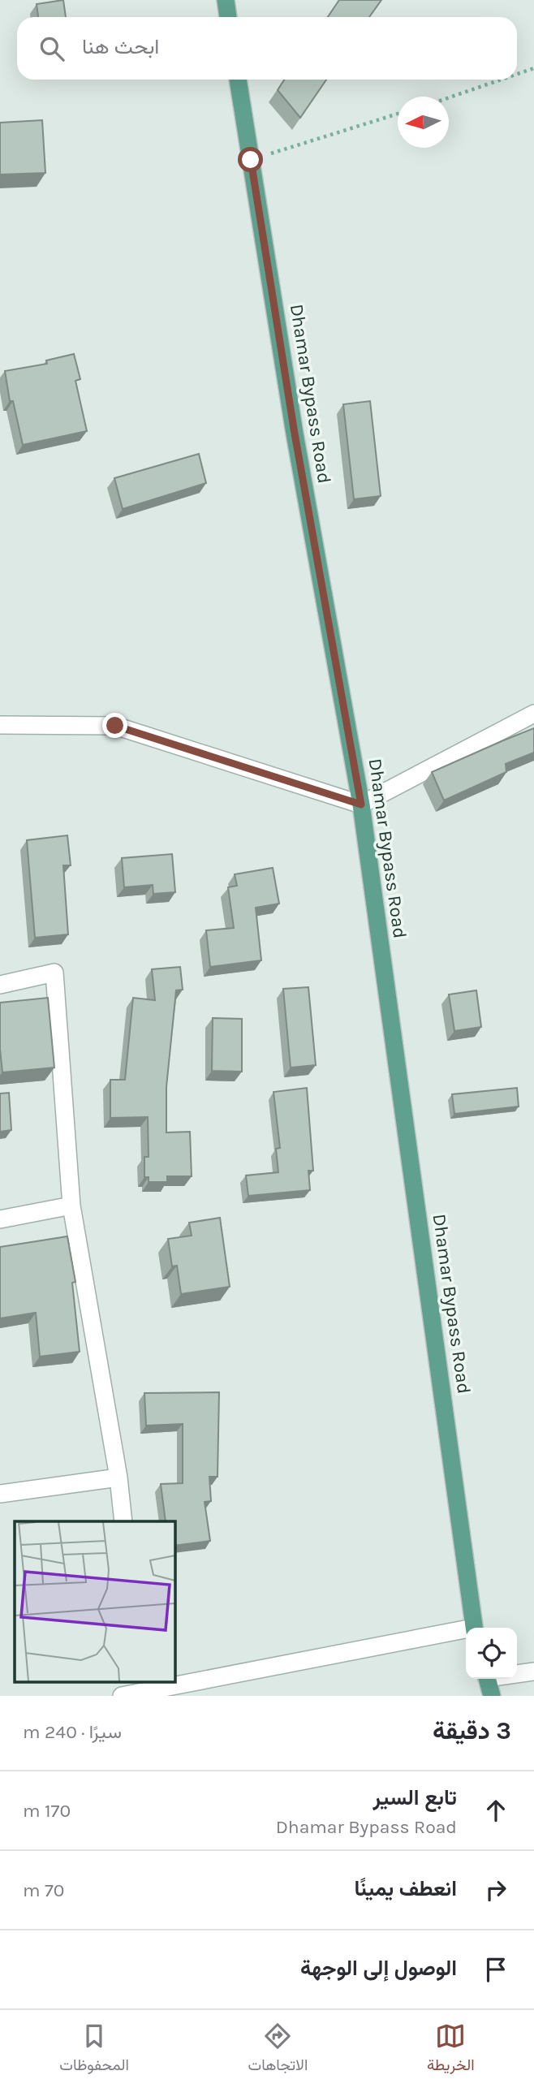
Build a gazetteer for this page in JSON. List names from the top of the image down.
{
  "streets": {
    "main road": ["Dhamar Bypass Road"]
  },
  "north": "left",
  "page": {
    "search": "ابحث هنا",
    "heading": ["3 دقيقة", "سيرًا · 240 m"],
    "list": [
      ["تابع السير", "Dhamar Bypass Road", "170 m"],
      ["انعطف يمينًا", "70 m"],
      "الوصول إلى الوجهة"
    ],
    "nav": ["الخريطة", "الاتجاهات", "المحفوظات"]
  }
}
